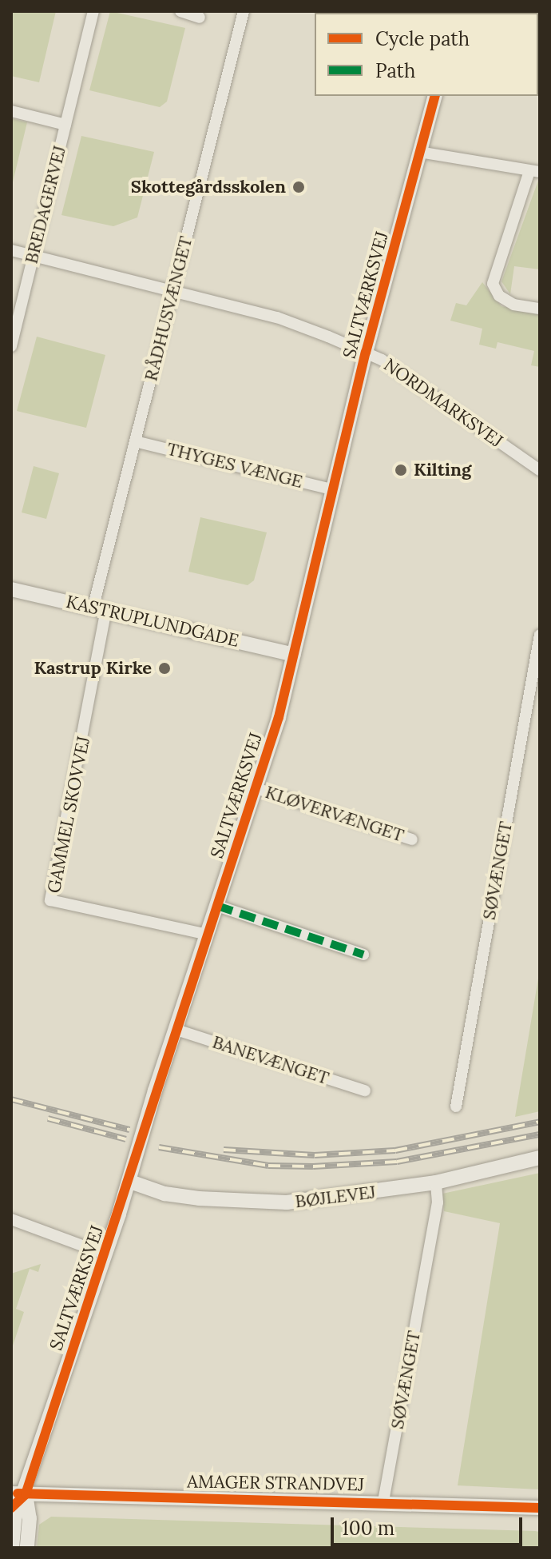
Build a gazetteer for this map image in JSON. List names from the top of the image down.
{
  "streets": {
    "street": [
      "BREDAGERVEJ",
      "SALTVÆRKSVEJ",
      "RÅDHUSVÆNGET",
      "NORDMARKSVEJ",
      "THYGES VÆNGE",
      "KASTRUPLUNDGADE",
      "KLØVERVÆNGET",
      "GAMMEL SKOVVEJ",
      "SØVÆNGET",
      "BANEVÆNGET",
      "BØJLEVEJ",
      "AMAGER STRANDVEJ"
    ]
  },
  "crossings": [
    ["BREDAGERVEJ", "NORDMARKSVEJ"],
    ["SALTVÆRKSVEJ", "NORDMARKSVEJ"],
    ["SALTVÆRKSVEJ", "THYGES VÆNGE"],
    ["SALTVÆRKSVEJ", "KASTRUPLUNDGADE"],
    ["SALTVÆRKSVEJ", "KLØVERVÆNGET"],
    ["SALTVÆRKSVEJ", "GAMMEL SKOVVEJ"],
    ["SALTVÆRKSVEJ", "BANEVÆNGET"],
    ["SALTVÆRKSVEJ", "BØJLEVEJ"],
    ["SALTVÆRKSVEJ", "AMAGER STRANDVEJ"],
    ["RÅDHUSVÆNGET", "NORDMARKSVEJ"],
    ["RÅDHUSVÆNGET", "THYGES VÆNGE"],
    ["RÅDHUSVÆNGET", "KASTRUPLUNDGADE"],
    ["RÅDHUSVÆNGET", "GAMMEL SKOVVEJ"],
    ["KASTRUPLUNDGADE", "GAMMEL SKOVVEJ"],
    ["SØVÆNGET", "BØJLEVEJ"],
    ["SØVÆNGET", "AMAGER STRANDVEJ"]
  ],
  "places": ["Skottegårdsskolen", "Kilting", "Kastrup Kirke"],
  "legend": ["Cycle path", "Path"],
  "scale_bar": "100 m"
}
